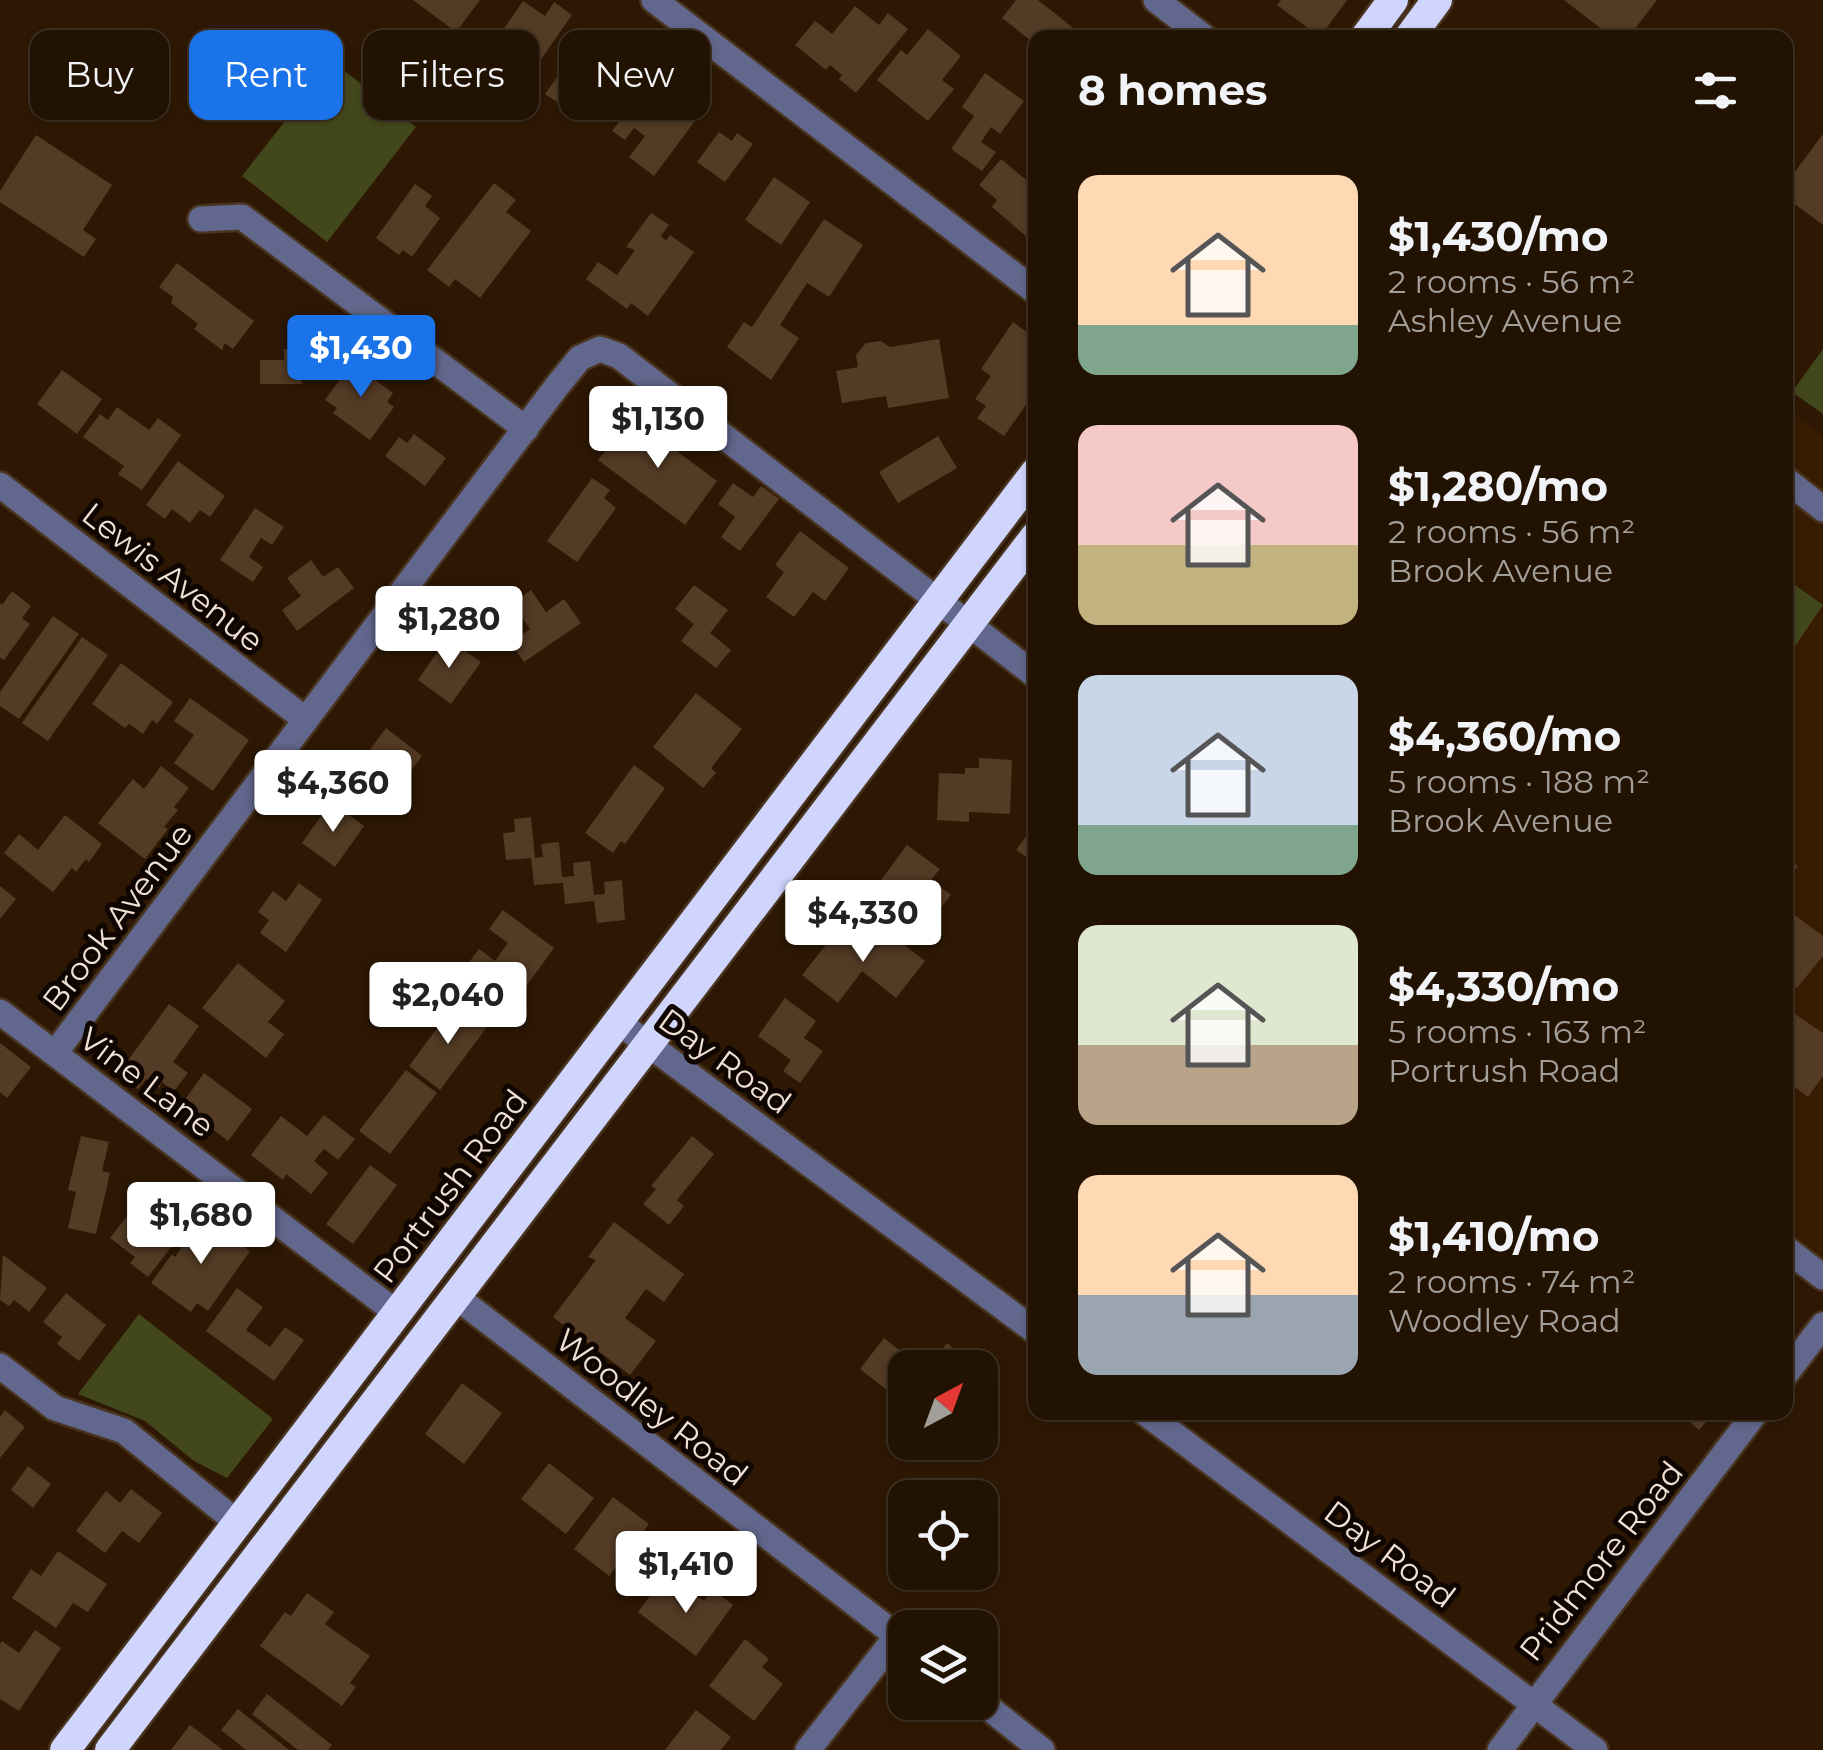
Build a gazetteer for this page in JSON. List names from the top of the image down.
{
  "streets": {
    "highway": ["Portrush Road"],
    "street": [
      "Lewis Avenue",
      "Brook Avenue",
      "Day Road",
      "Vine Lane",
      "Woodley Road",
      "Pridmore Road"
    ]
  },
  "crossings": [
    ["Lewis Avenue", "Brook Avenue"],
    ["Brook Avenue", "Vine Lane"],
    ["Brook Avenue", "Portrush Road"],
    ["Day Road", "Portrush Road"],
    ["Day Road", "Pridmore Road"],
    ["Vine Lane", "Portrush Road"]
  ],
  "north": "top right",
  "page": {
    "chip": [
      "Buy",
      "Rent",
      "Filters",
      "New"
    ],
    "heading": "8 homes",
    "list": [
      {
        "name": "$1,430/mo",
        "note": "2 rooms · 56 m² · Ashley Avenue"
      },
      {
        "name": "$1,280/mo",
        "note": "2 rooms · 56 m² · Brook Avenue"
      },
      {
        "name": "$4,360/mo",
        "note": "5 rooms · 188 m² · Brook Avenue"
      },
      {
        "name": "$4,330/mo",
        "note": "5 rooms · 163 m² · Portrush Road"
      },
      {
        "name": "$1,410/mo",
        "note": "2 rooms · 74 m² · Woodley Road"
      }
    ],
    "price": [
      "$1,430",
      "$1,130",
      "$1,280",
      "$4,360",
      "$4,330",
      "$2,040",
      "$1,680",
      "$1,410"
    ]
  }
}
